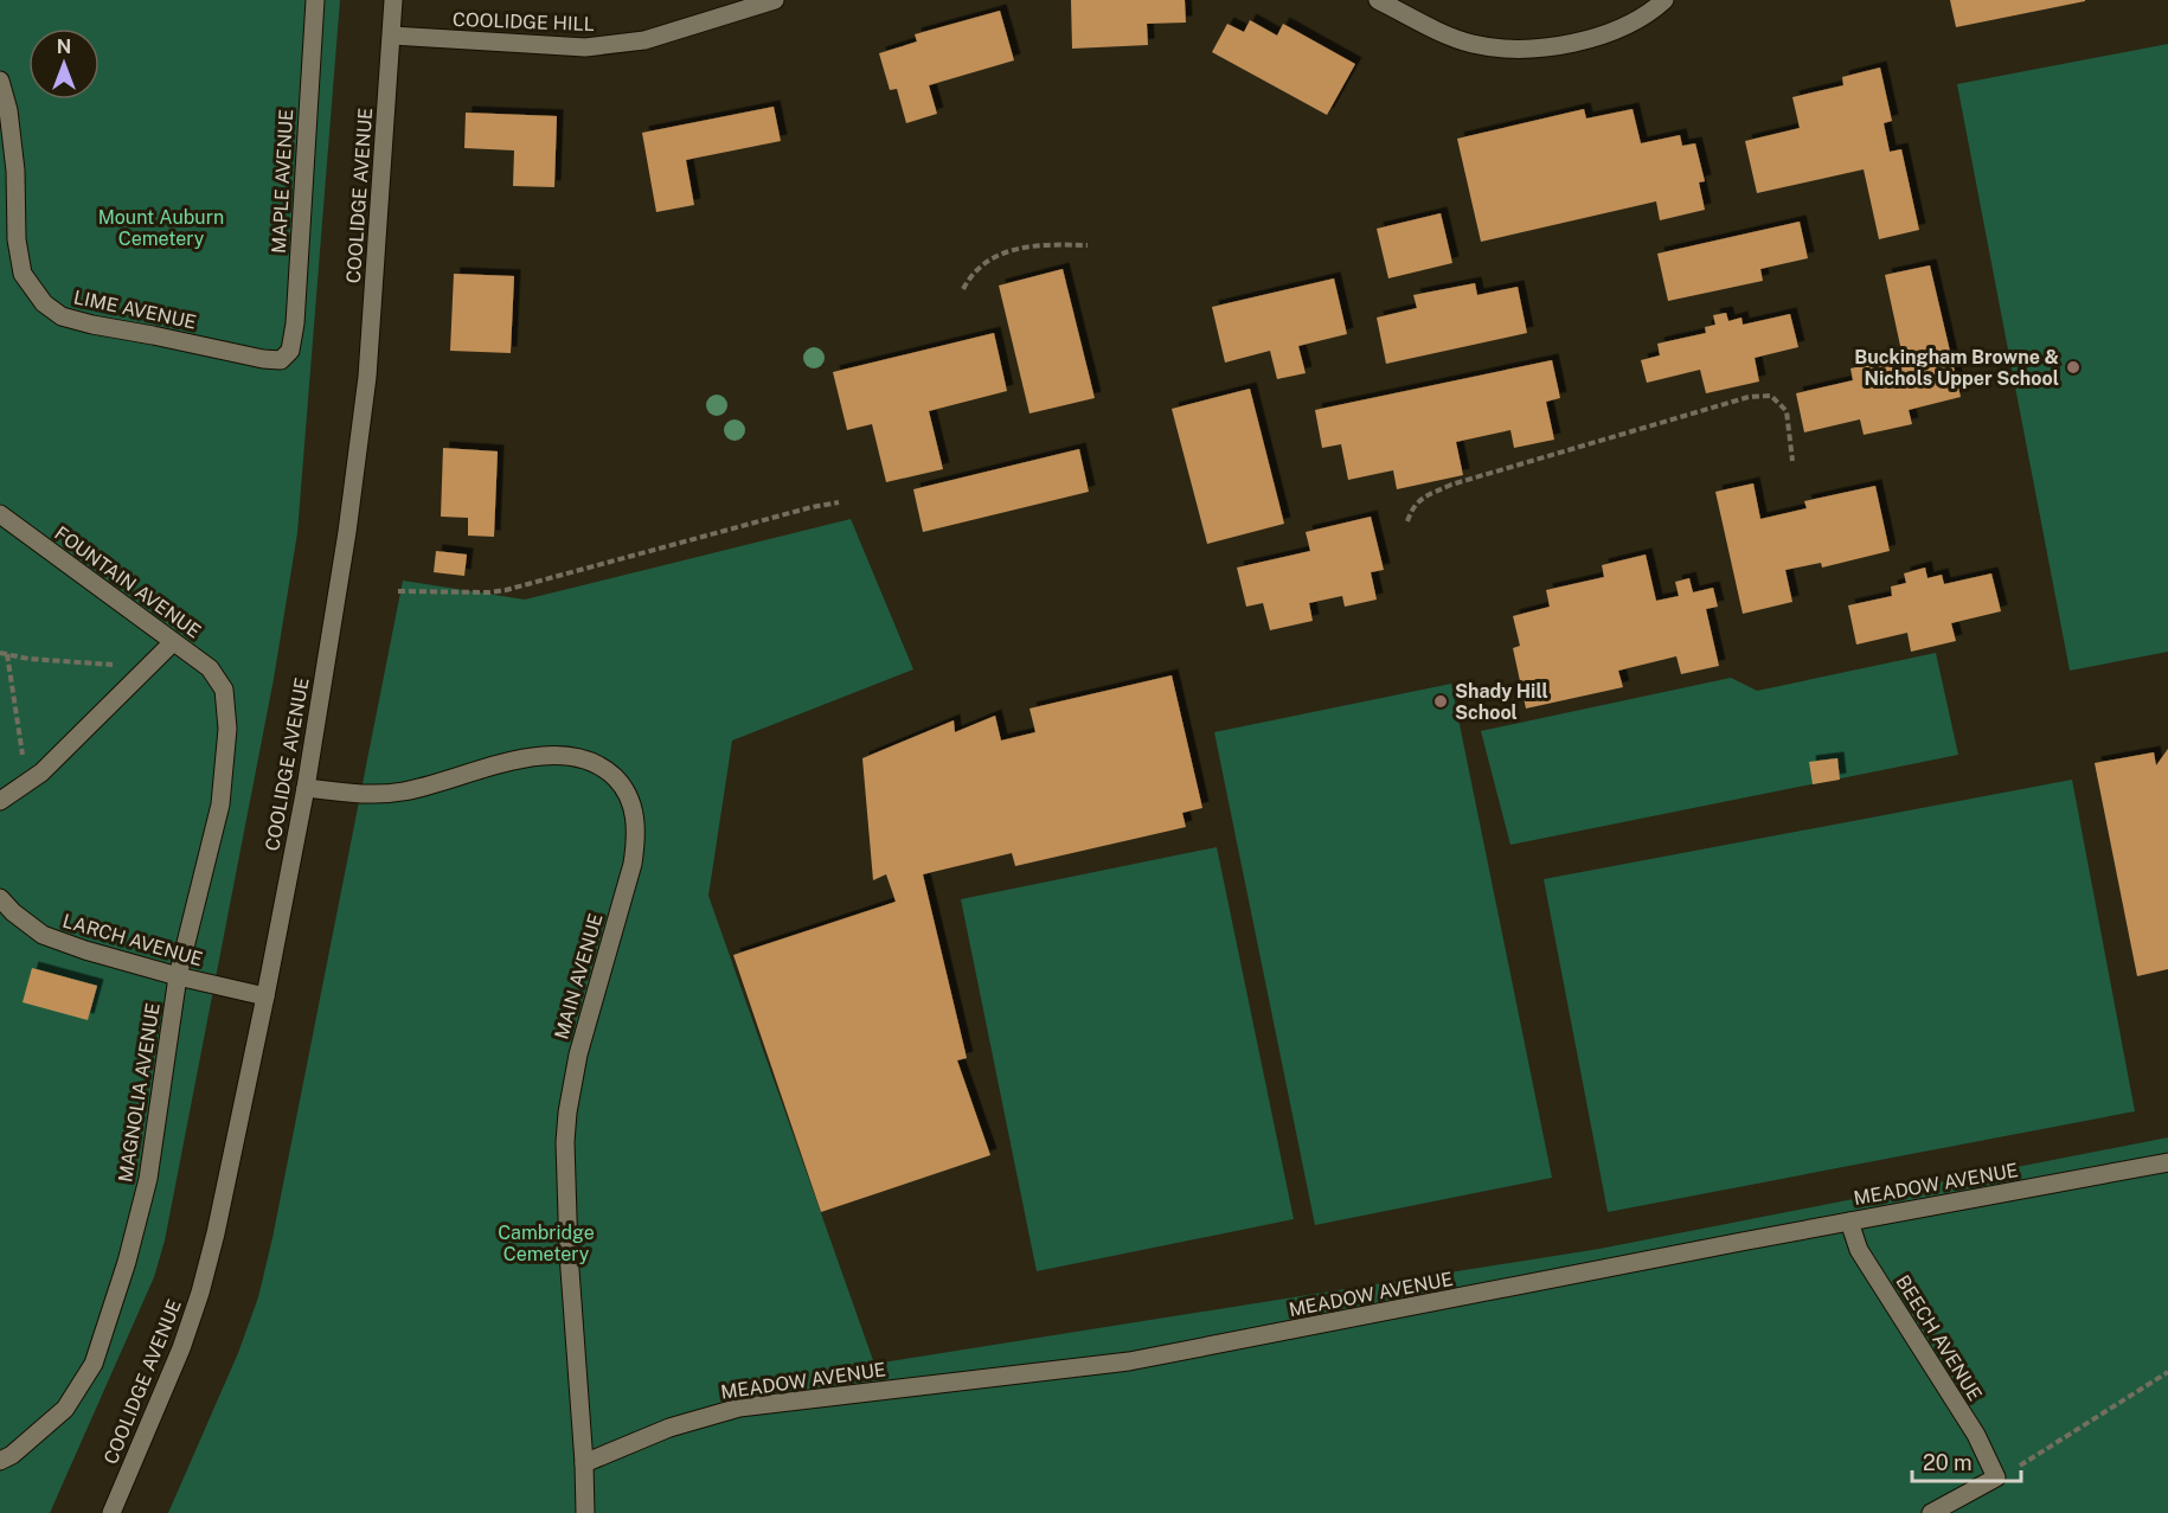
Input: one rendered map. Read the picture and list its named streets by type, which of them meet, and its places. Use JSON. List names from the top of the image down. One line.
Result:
{"streets":{"street":["COOLIDGE HILL","MAPLE AVENUE","COOLIDGE AVENUE","LIME AVENUE","FOUNTAIN AVENUE","LARCH AVENUE","MAIN AVENUE","MAGNOLIA AVENUE","MEADOW AVENUE","BEECH AVENUE"]},"crossings":[["COOLIDGE HILL","COOLIDGE AVENUE"],["MAPLE AVENUE","LIME AVENUE"],["COOLIDGE AVENUE","LARCH AVENUE"],["COOLIDGE AVENUE","MAIN AVENUE"],["FOUNTAIN AVENUE","MAGNOLIA AVENUE"],["LARCH AVENUE","MAGNOLIA AVENUE"],["MAIN AVENUE","MEADOW AVENUE"],["MEADOW AVENUE","BEECH AVENUE"]],"parks":["Mount Auburn Cemetery","Cambridge Cemetery"],"places":["Buckingham Browne & Nichols Upper School","Shady Hill School"],"scale_bar":"20 m","north":"top"}
